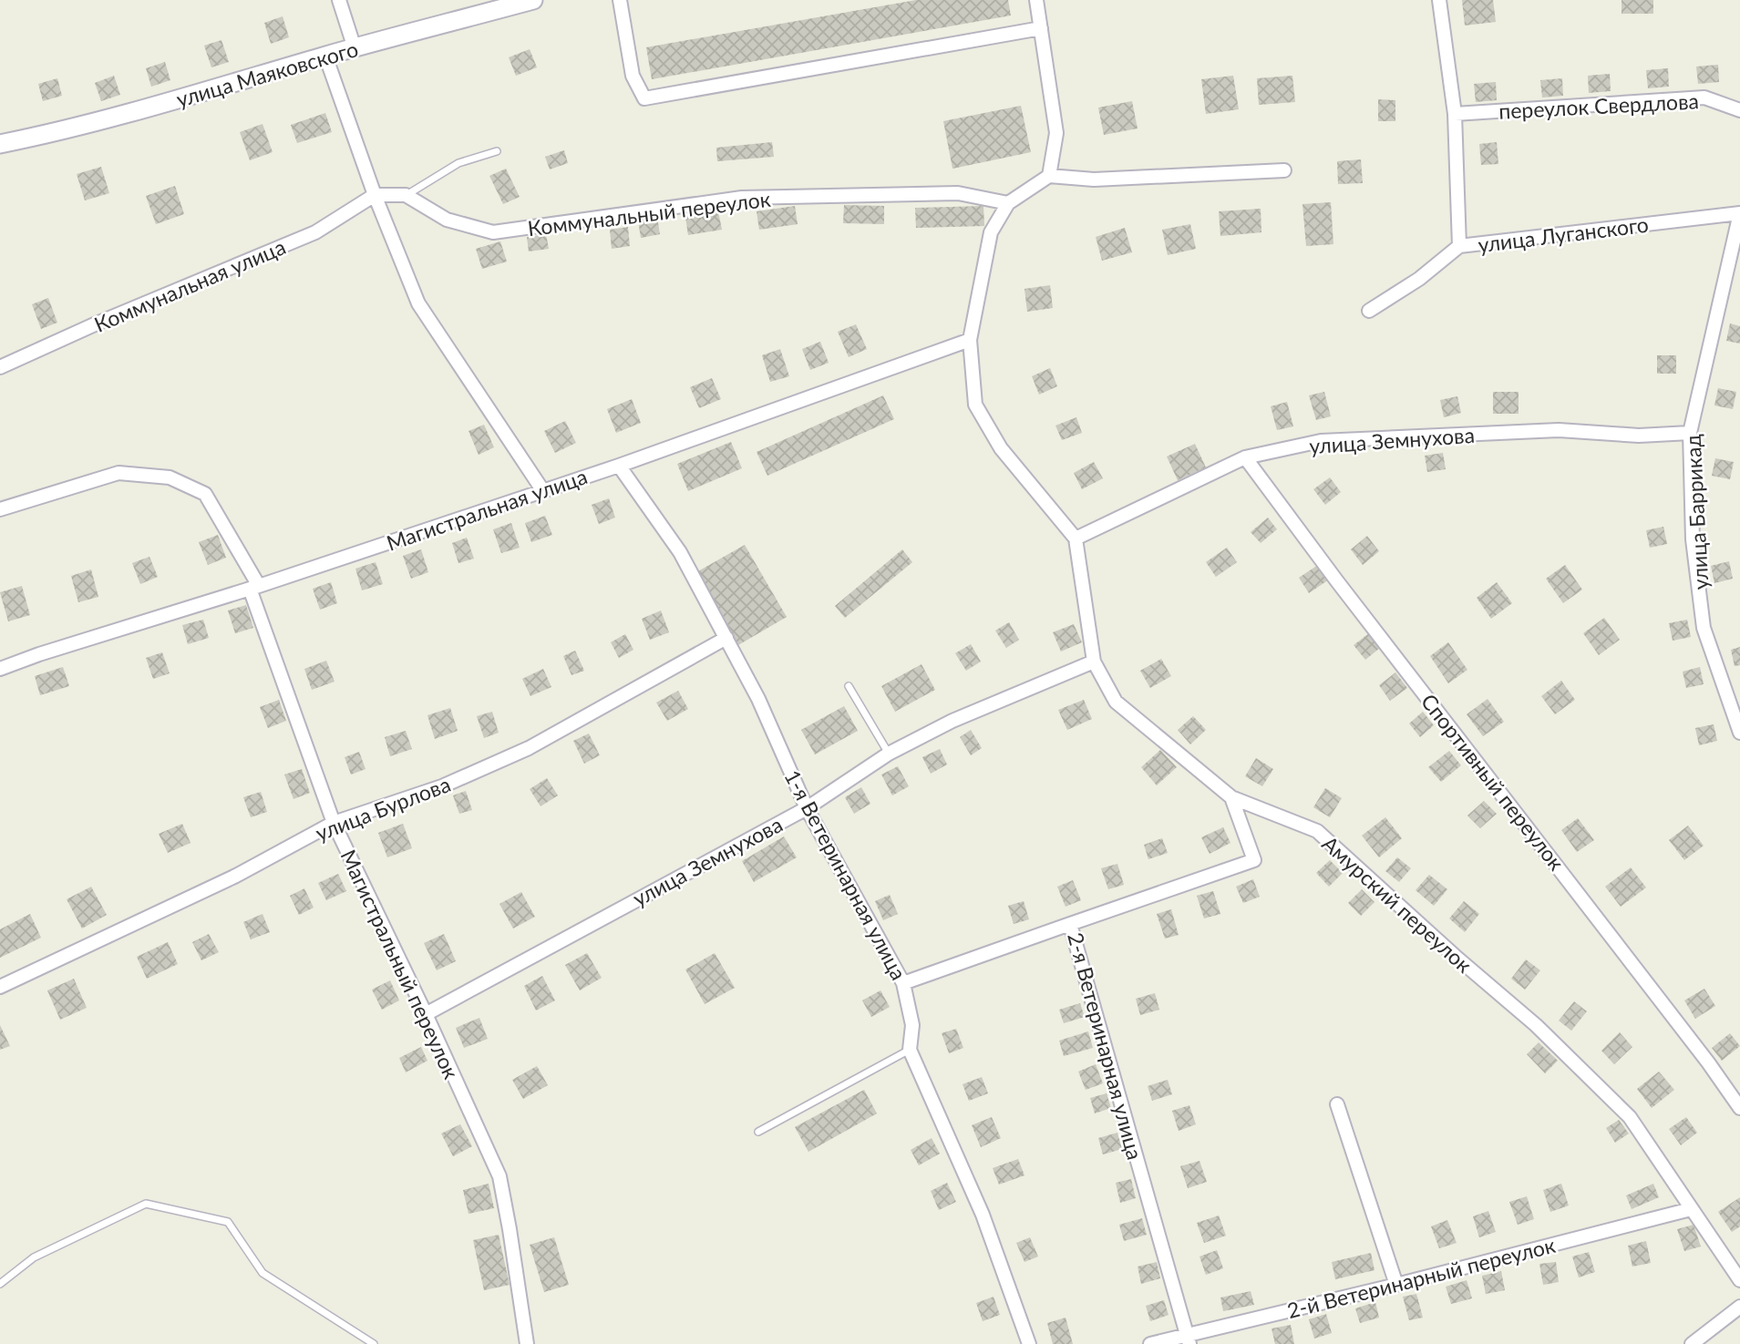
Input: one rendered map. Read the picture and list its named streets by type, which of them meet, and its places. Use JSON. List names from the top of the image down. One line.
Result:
{"streets":{"main road":["улица Маяковского"],"street":["переулок Свердлова","Коммунальный переулок","улица Луганского","Коммунальная улица","улица Земнухова","Магистральная улица","улица Баррикад","Спортивный переулок","улица Бурлова","1-я Ветеринарная улица","Амурский переулок","Магистральный переулок","2-я Ветеринарная улица","2-й Ветеринарный переулок"]},"crossings":[["улица Луганского","улица Баррикад"],["улица Земнухова","улица Баррикад"],["улица Земнухова","Спортивный переулок"],["улица Земнухова","1-я Ветеринарная улица"],["улица Земнухова","Амурский переулок"],["улица Земнухова","Магистральный переулок"],["Магистральная улица","1-я Ветеринарная улица"],["Магистральная улица","Магистральный переулок"],["улица Бурлова","1-я Ветеринарная улица"],["улица Бурлова","Магистральный переулок"],["Амурский переулок","2-я Ветеринарная улица"],["Амурский переулок","2-й Ветеринарный переулок"],["2-я Ветеринарная улица","2-й Ветеринарный переулок"]]}
